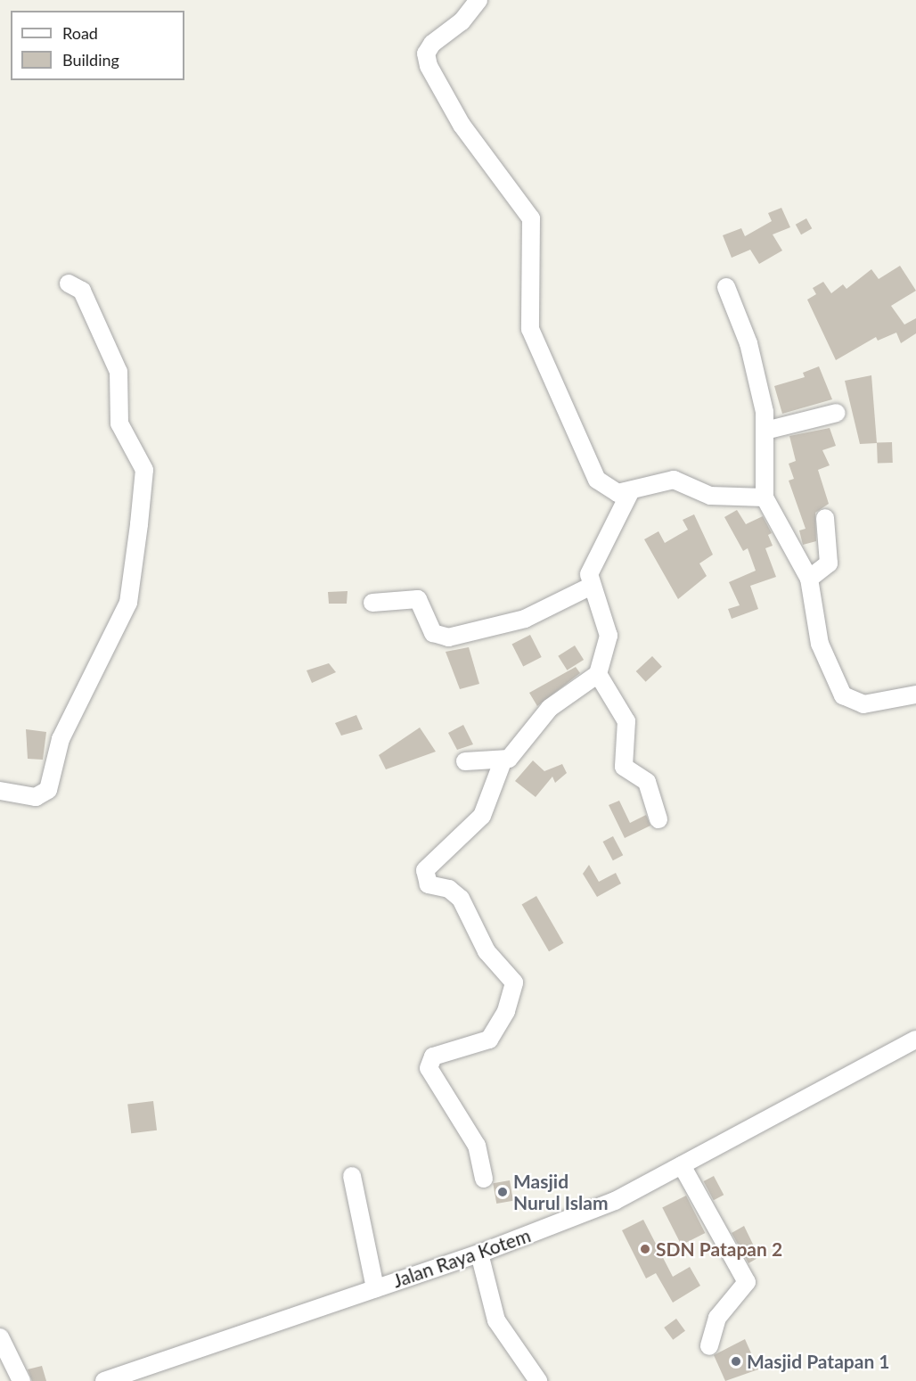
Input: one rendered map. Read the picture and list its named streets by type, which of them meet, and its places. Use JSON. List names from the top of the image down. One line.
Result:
{"streets":{"street":["Jalan Raya Kotem"]},"places":["Masjid Nurul Islam","SDN Patapan 2","Masjid Patapan 1"],"legend":["Road","Building"]}
